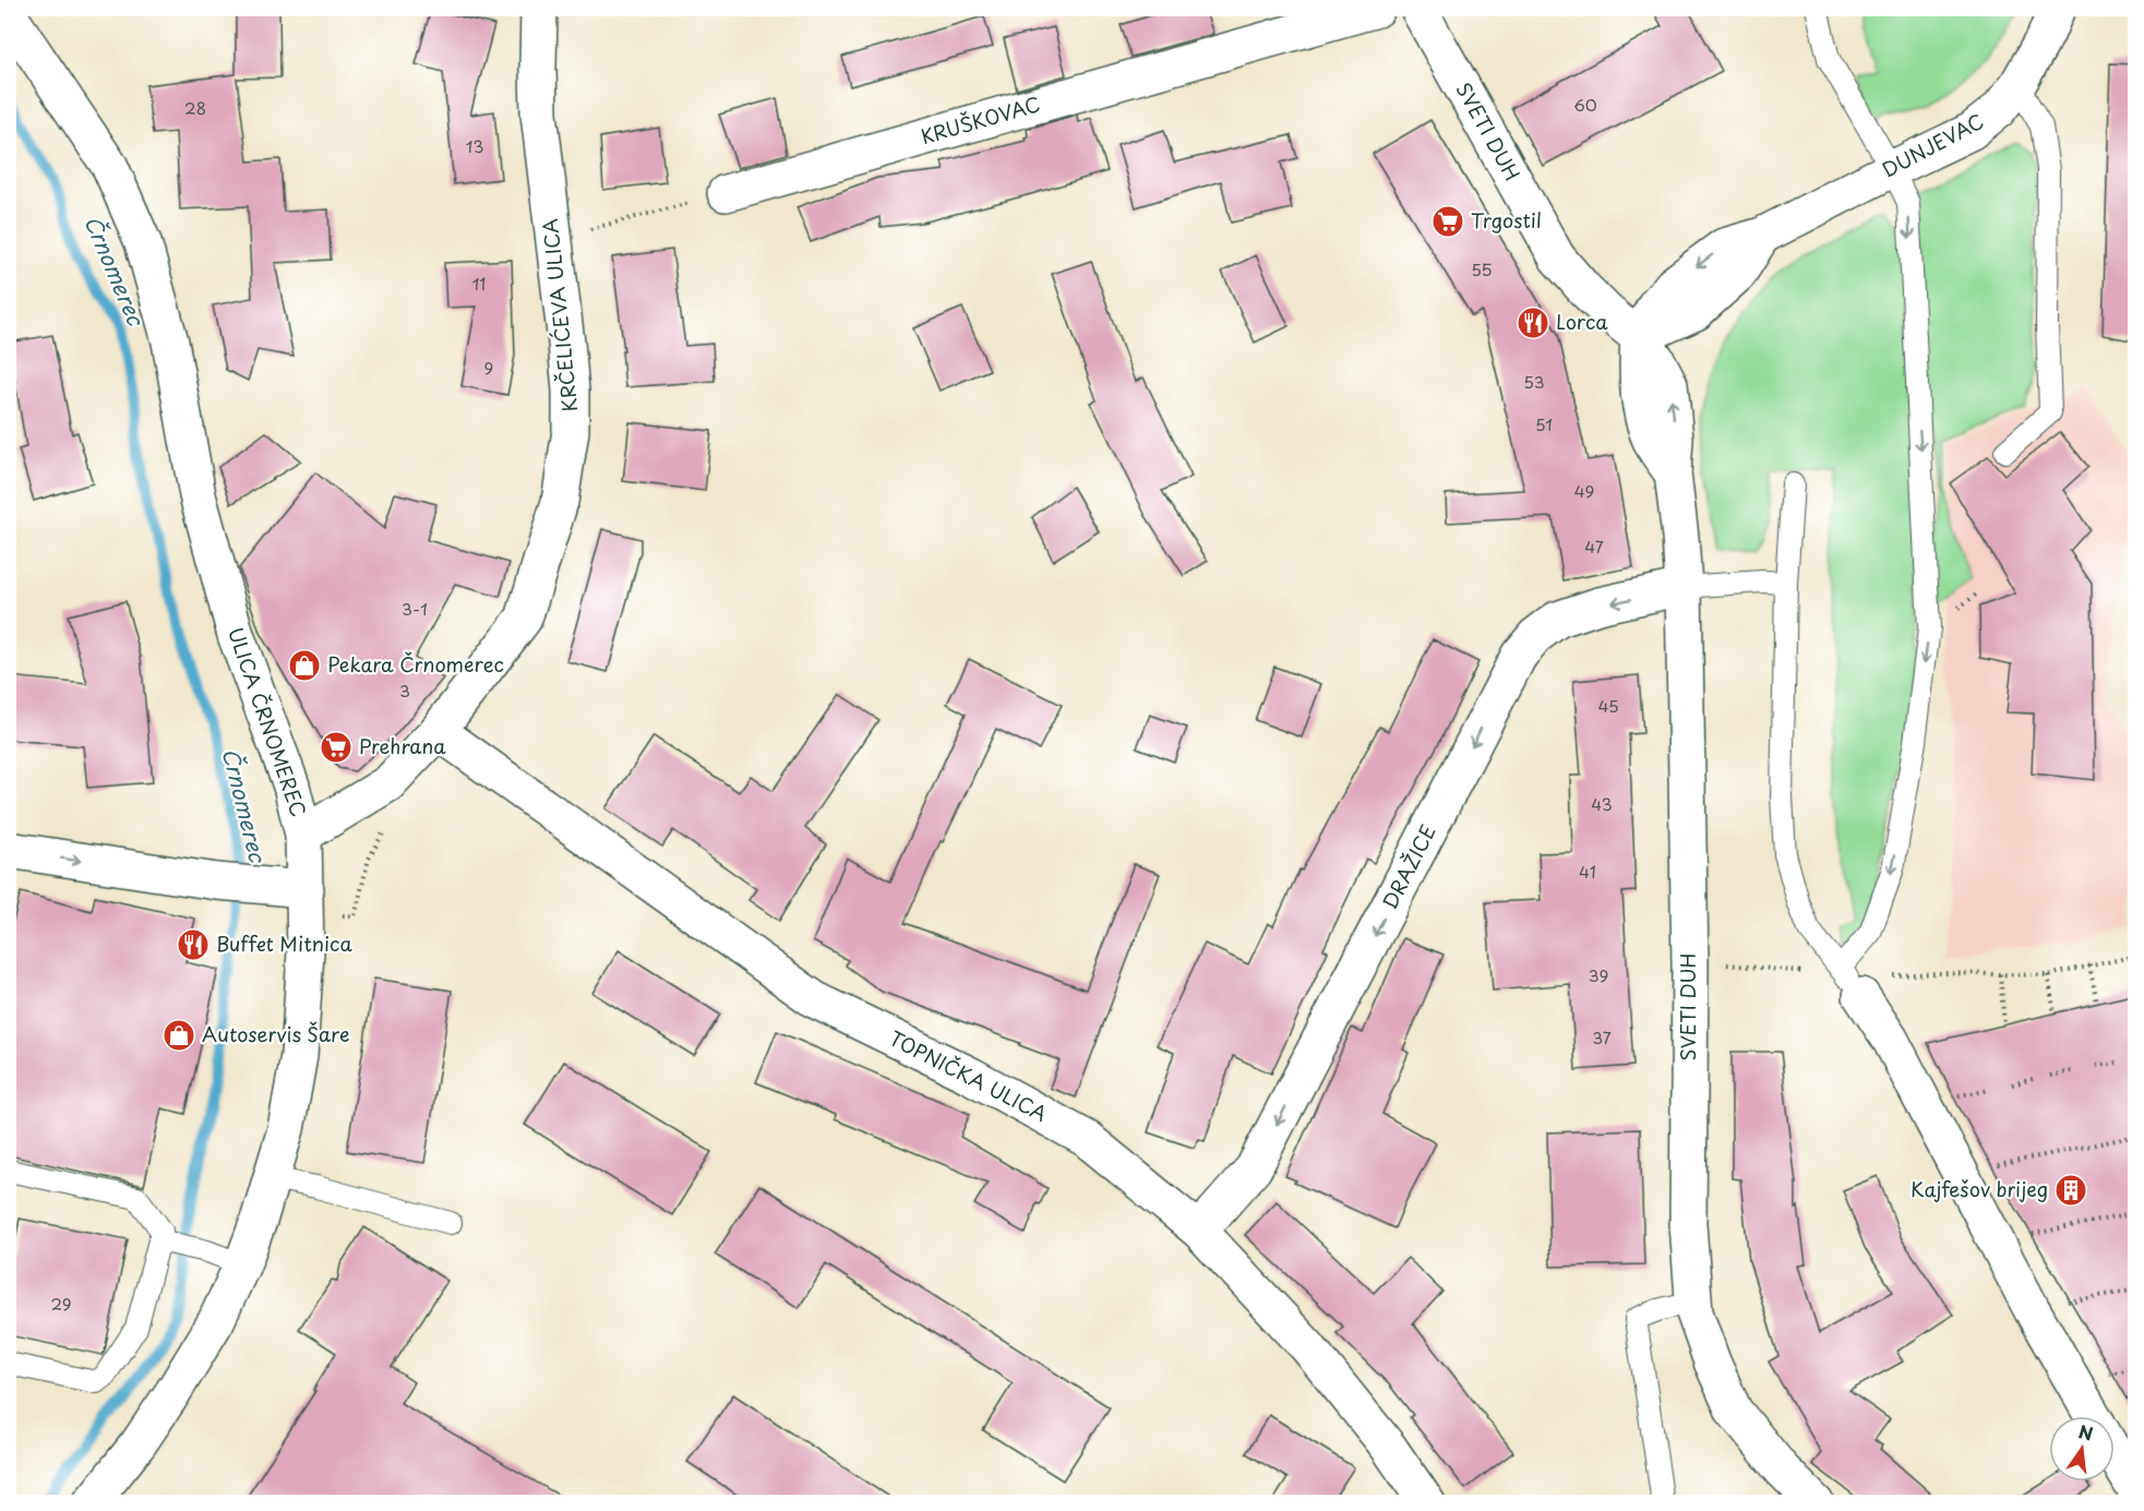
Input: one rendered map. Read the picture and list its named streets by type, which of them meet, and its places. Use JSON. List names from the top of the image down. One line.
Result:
{"streets":{"street":["KRUŠKOVAC","SVETI DUH","DUNJEVAC","KRČELIĆEVA ULICA","ULICA ČRNOMEREC","DRAŽICE","TOPNIČKA ULICA"]},"crossings":[["SVETI DUH","DUNJEVAC"],["SVETI DUH","DRAŽICE"],["KRČELIĆEVA ULICA","ULICA ČRNOMEREC"],["KRČELIĆEVA ULICA","TOPNIČKA ULICA"],["DRAŽICE","TOPNIČKA ULICA"]],"one_way":["DRAŽICE"],"water":["Črnomerec"],"places":{"supermarket":["Trgostil","Prehrana"],"restaurant":["Lorca","Buffet Mitnica"],"shop":["Pekara Črnomerec","Autoservis Šare"],"building":["Kajfešov brijeg"]},"house_numbers":["60","28","13","55","11","9","53","51","49","47","3-1","3","45","43","41","39","37","29"],"north":"top"}
